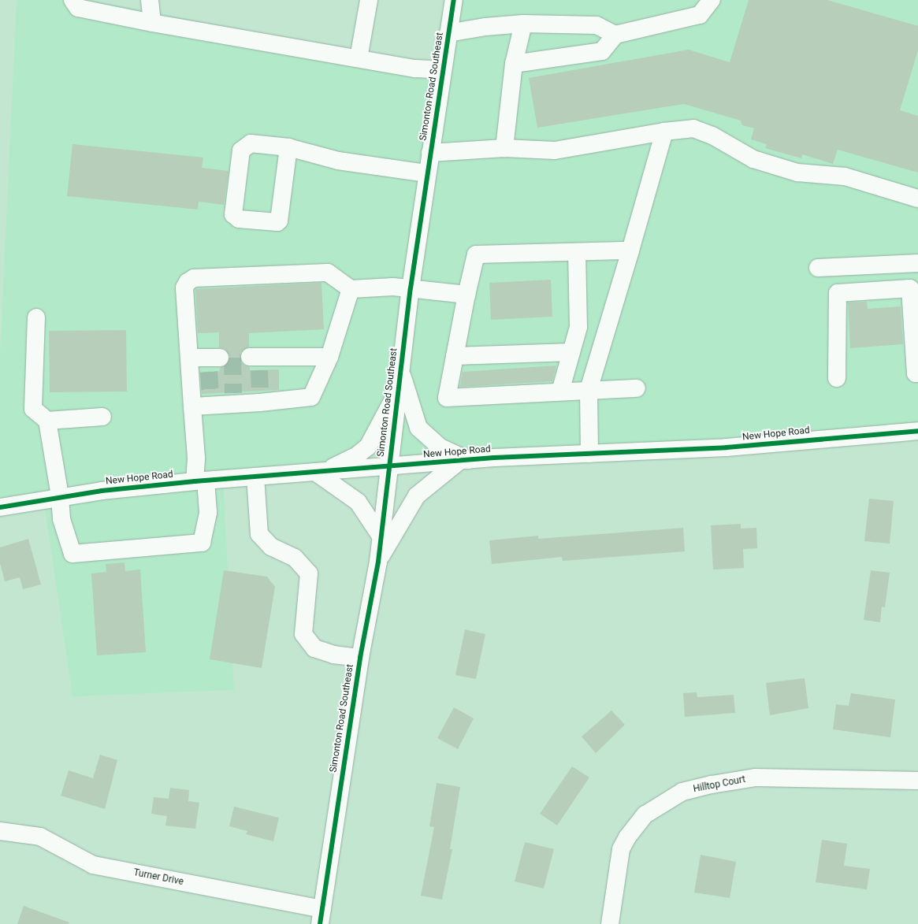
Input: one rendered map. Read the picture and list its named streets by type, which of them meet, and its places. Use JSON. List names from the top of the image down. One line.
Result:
{"streets":{"street":["Simonton Road Southeast","New Hope Road","Hilltop Court","Turner Drive"]},"crossings":[["Simonton Road Southeast","New Hope Road"],["Simonton Road Southeast","Turner Drive"]]}
